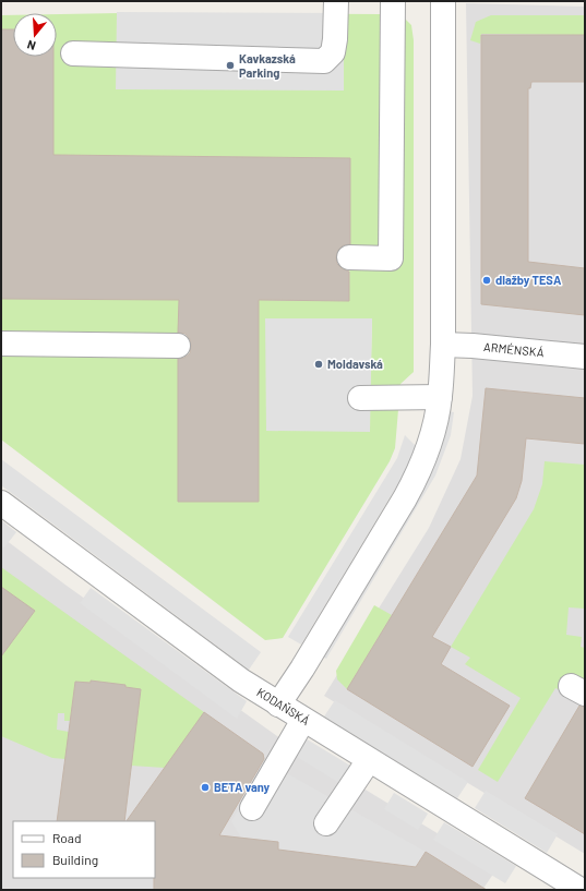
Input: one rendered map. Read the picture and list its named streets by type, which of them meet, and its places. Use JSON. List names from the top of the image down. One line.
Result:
{"streets":{"street":["ARMÉNSKÁ","KODAŇSKÁ"]},"places":["Kavkazská Parking","dlažby TESA","Moldavská","BETA vany"],"legend":["Road","Building"],"north":"bottom"}
